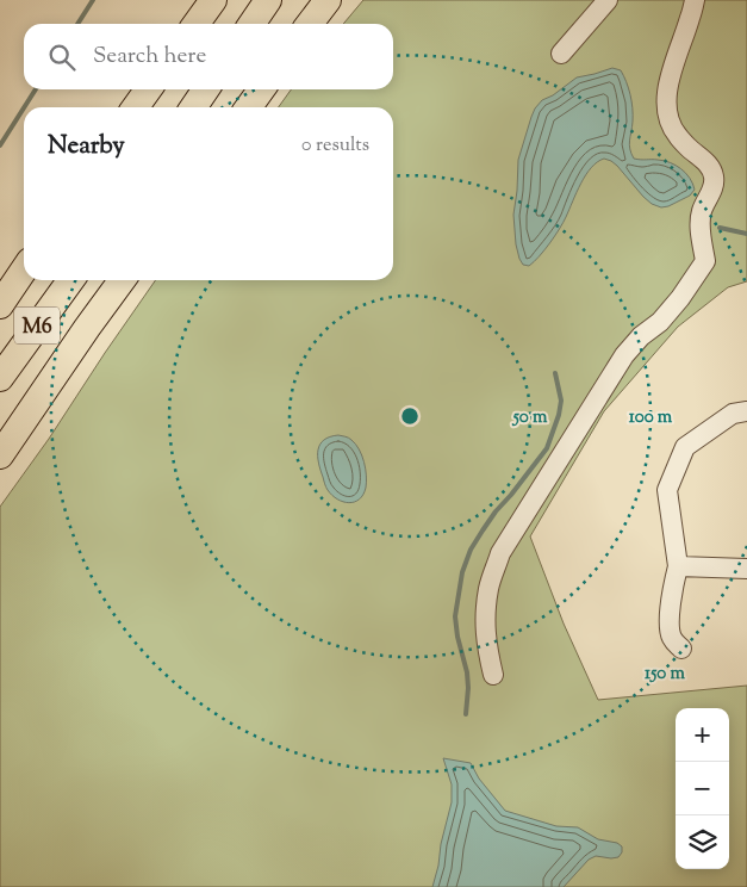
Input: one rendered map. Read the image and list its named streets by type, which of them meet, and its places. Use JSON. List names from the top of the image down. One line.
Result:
{"streets":{"highway":["M6"]},"page":{"search":"Search here","heading":["Nearby","0 results"],"map_buttons":["+","−"]},"rings":["50 m","100 m","150 m"]}
